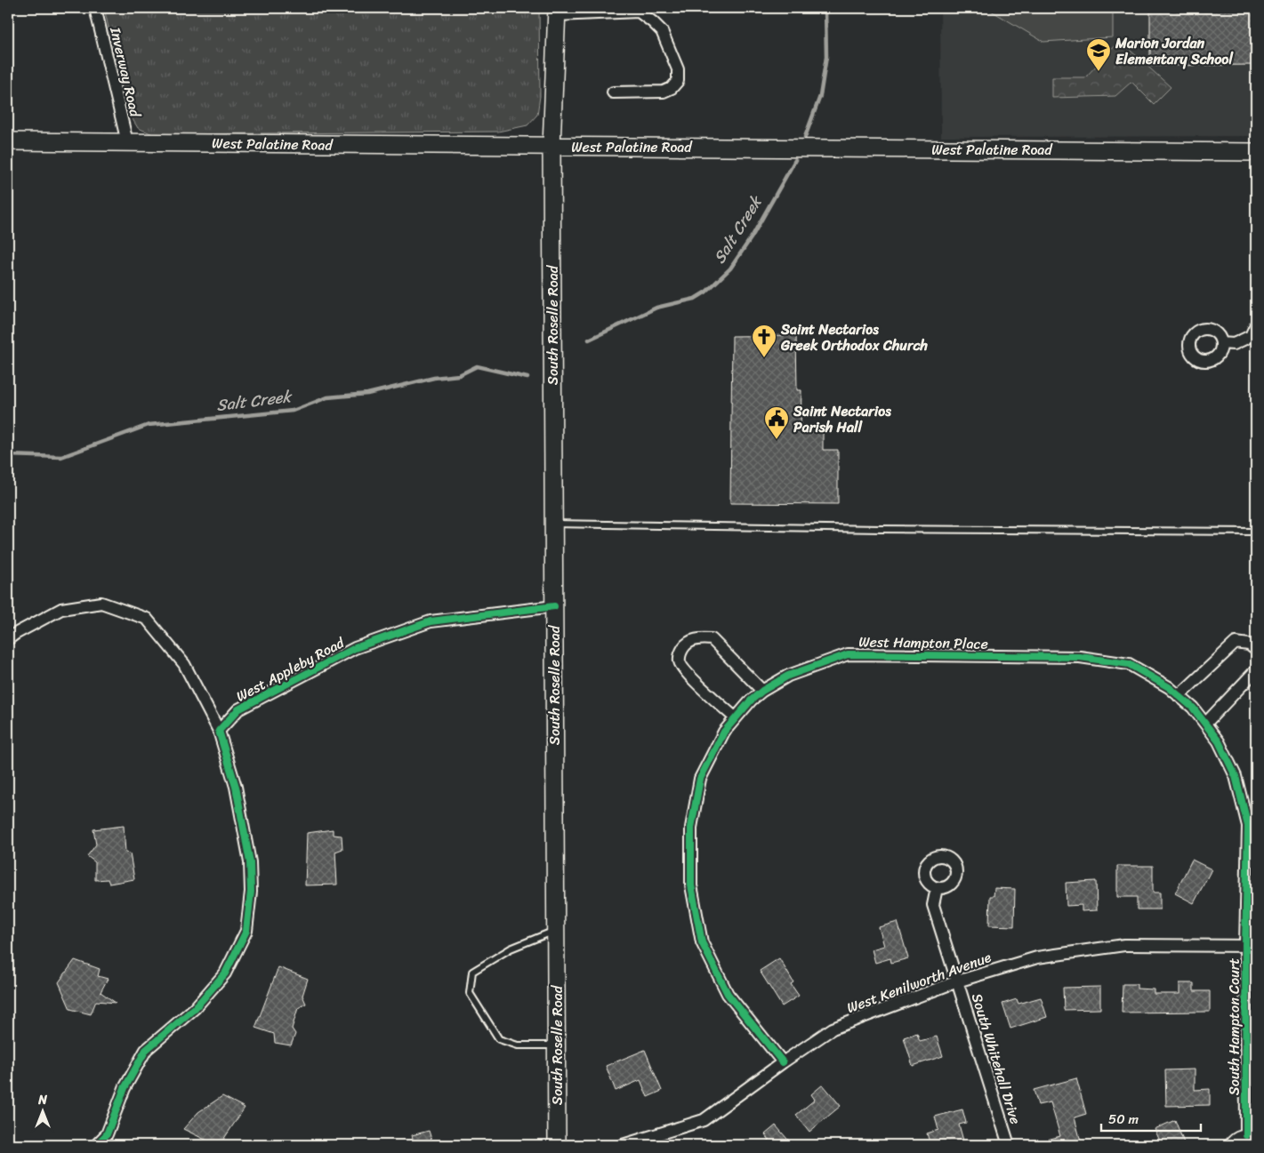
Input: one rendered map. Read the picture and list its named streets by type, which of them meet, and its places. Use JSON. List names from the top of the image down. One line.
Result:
{"streets":{"main road":["West Palatine Road","South Roselle Road"],"street":["Inverway Road","West Hampton Place","West Appleby Road","West Kenilworth Avenue","South Hampton Court","South Whitehall Drive"]},"crossings":[["Inverway Road","West Palatine Road"],["West Palatine Road","South Roselle Road"],["South Roselle Road","West Appleby Road"],["West Hampton Place","West Kenilworth Avenue"],["West Hampton Place","South Hampton Court"],["West Kenilworth Avenue","South Hampton Court"],["West Kenilworth Avenue","South Whitehall Drive"]],"water":["Salt Creek"],"places":{"school or university":["Marion Jordan Elementary School"],"church":["Saint Nectarios Greek Orthodox Church"],"public building":["Saint Nectarios Parish Hall"]},"scale_bar":"50 m","north":"top"}
